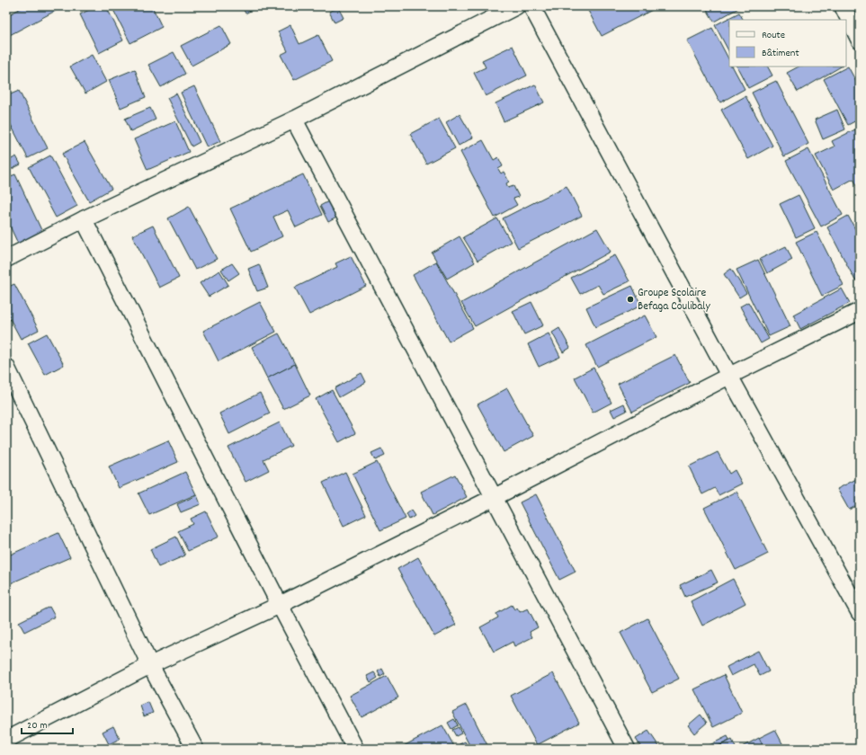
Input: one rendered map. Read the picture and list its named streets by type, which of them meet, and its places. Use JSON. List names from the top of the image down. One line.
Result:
{"places":["Groupe Scolaire Befaga Coulibaly"],"legend":["Route","Bâtiment"],"scale_bar":"20 m"}
